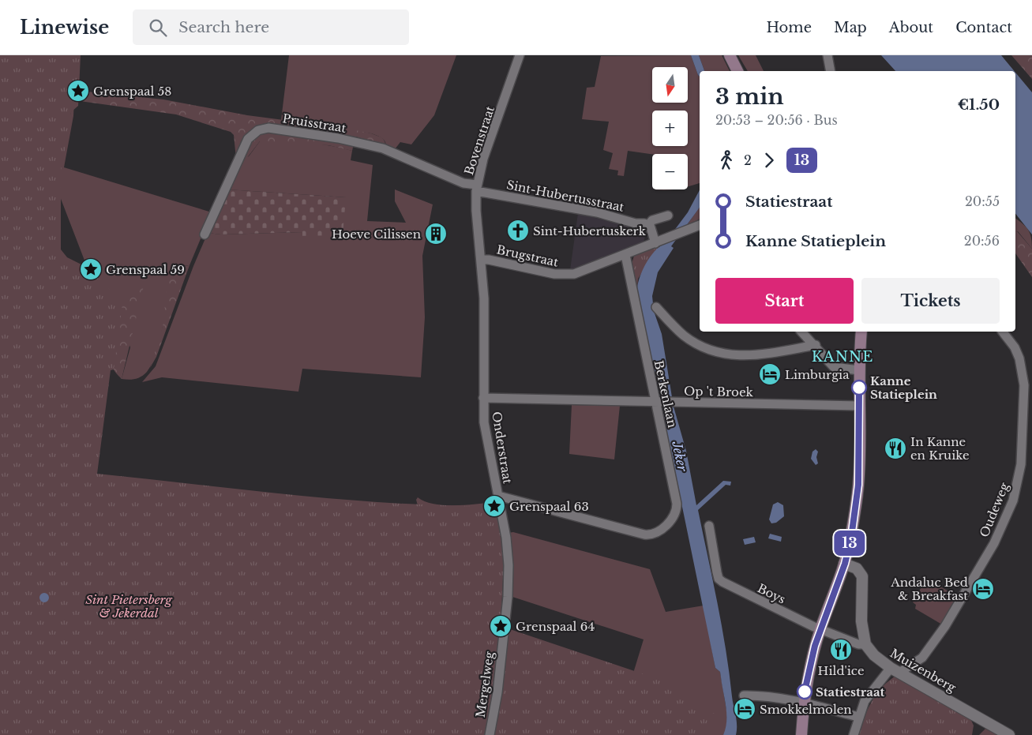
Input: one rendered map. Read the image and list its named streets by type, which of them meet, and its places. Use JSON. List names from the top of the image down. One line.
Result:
{"streets":{"street":["Pruisstraat","Bovenstraat","Sint-Hubertusstraat","Brugstraat","Op 't Broek","Berkenlaan","Onderstraat","Oudeweg","Boys","Muizenberg","Mergelweg"]},"crossings":[["Pruisstraat","Bovenstraat"],["Pruisstraat","Sint-Hubertusstraat"],["Bovenstraat","Sint-Hubertusstraat"],["Bovenstraat","Brugstraat"],["Bovenstraat","Onderstraat"],["Brugstraat","Berkenlaan"],["Brugstraat","Onderstraat"],["Op 't Broek","Berkenlaan"],["Op 't Broek","Onderstraat"],["Berkenlaan","Onderstraat"],["Onderstraat","Mergelweg"],["Oudeweg","Muizenberg"],["Boys","Muizenberg"]],"districts":["KANNE"],"water":["Jeker"],"parks":["Sint Pietersberg & Jekerdal"],"places":{"place":["Grenspaal 58","Grenspaal 59","Grenspaal 63","Grenspaal 64"],"church":["Sint-Hubertuskerk"],"building":["Hoeve Cilissen"],"hotel":["Limburgia","Andaluc Bed & Breakfast","Smokkelmolen"],"other":["Kanne Statieplein","Statiestraat"],"restaurant":["In Kanne en Kruike","Hild'ice"]},"lines":["bus line 13"],"north":"bottom","page":{"header":"Linewise","search":"Search here","nav":["Home","Map","About","Contact"],"on_map":"13","map_buttons":["+","−"],"heading":["3 min","20:53 – 20:56 · Bus","€1.50"],"legs":["2","13"],"list":[{"name":"Statiestraat","value":"20:55"},{"name":"Kanne Statieplein","value":"20:56"}],"buttons":["Start","Tickets"]}}
